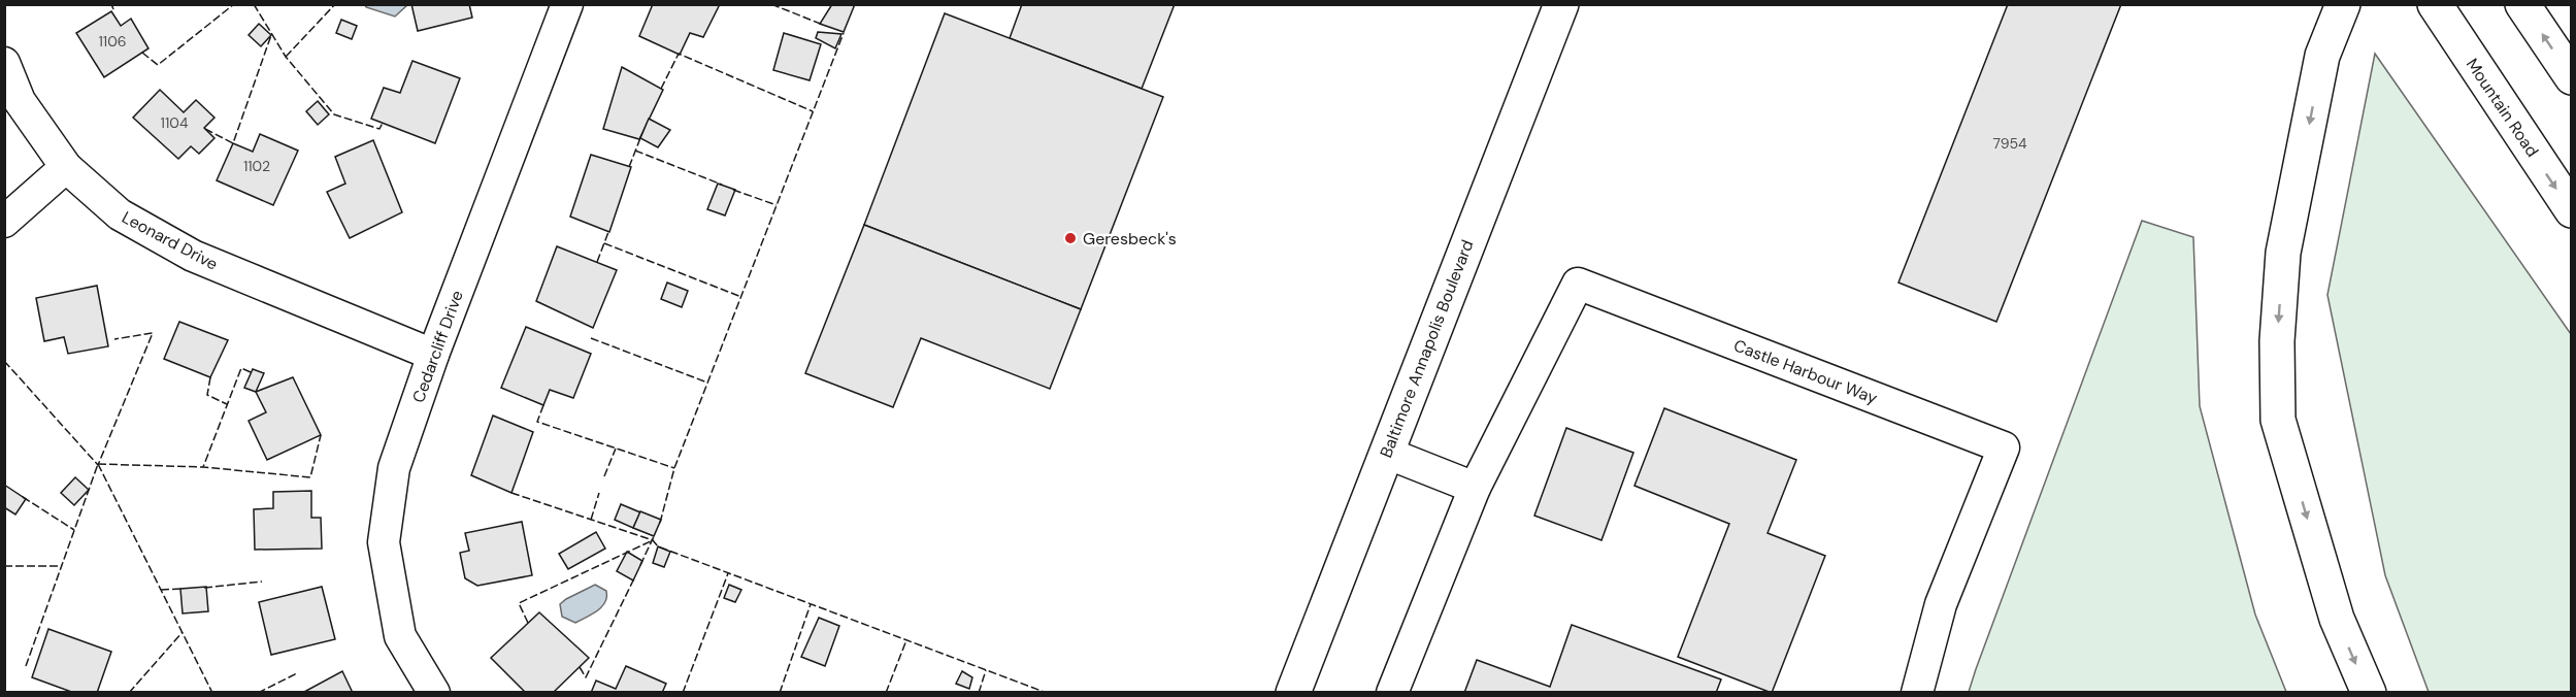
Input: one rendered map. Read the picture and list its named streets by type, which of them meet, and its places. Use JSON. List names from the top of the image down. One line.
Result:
{"streets":{"main road":["Mountain Road","Baltimore Annapolis Boulevard"],"street":["Leonard Drive","Cedarcliff Drive","Castle Harbour Way"]},"crossings":[["Leonard Drive","Cedarcliff Drive"]],"places":["Geresbeck's"],"house_numbers":["1106","1104","7954","1102"]}
